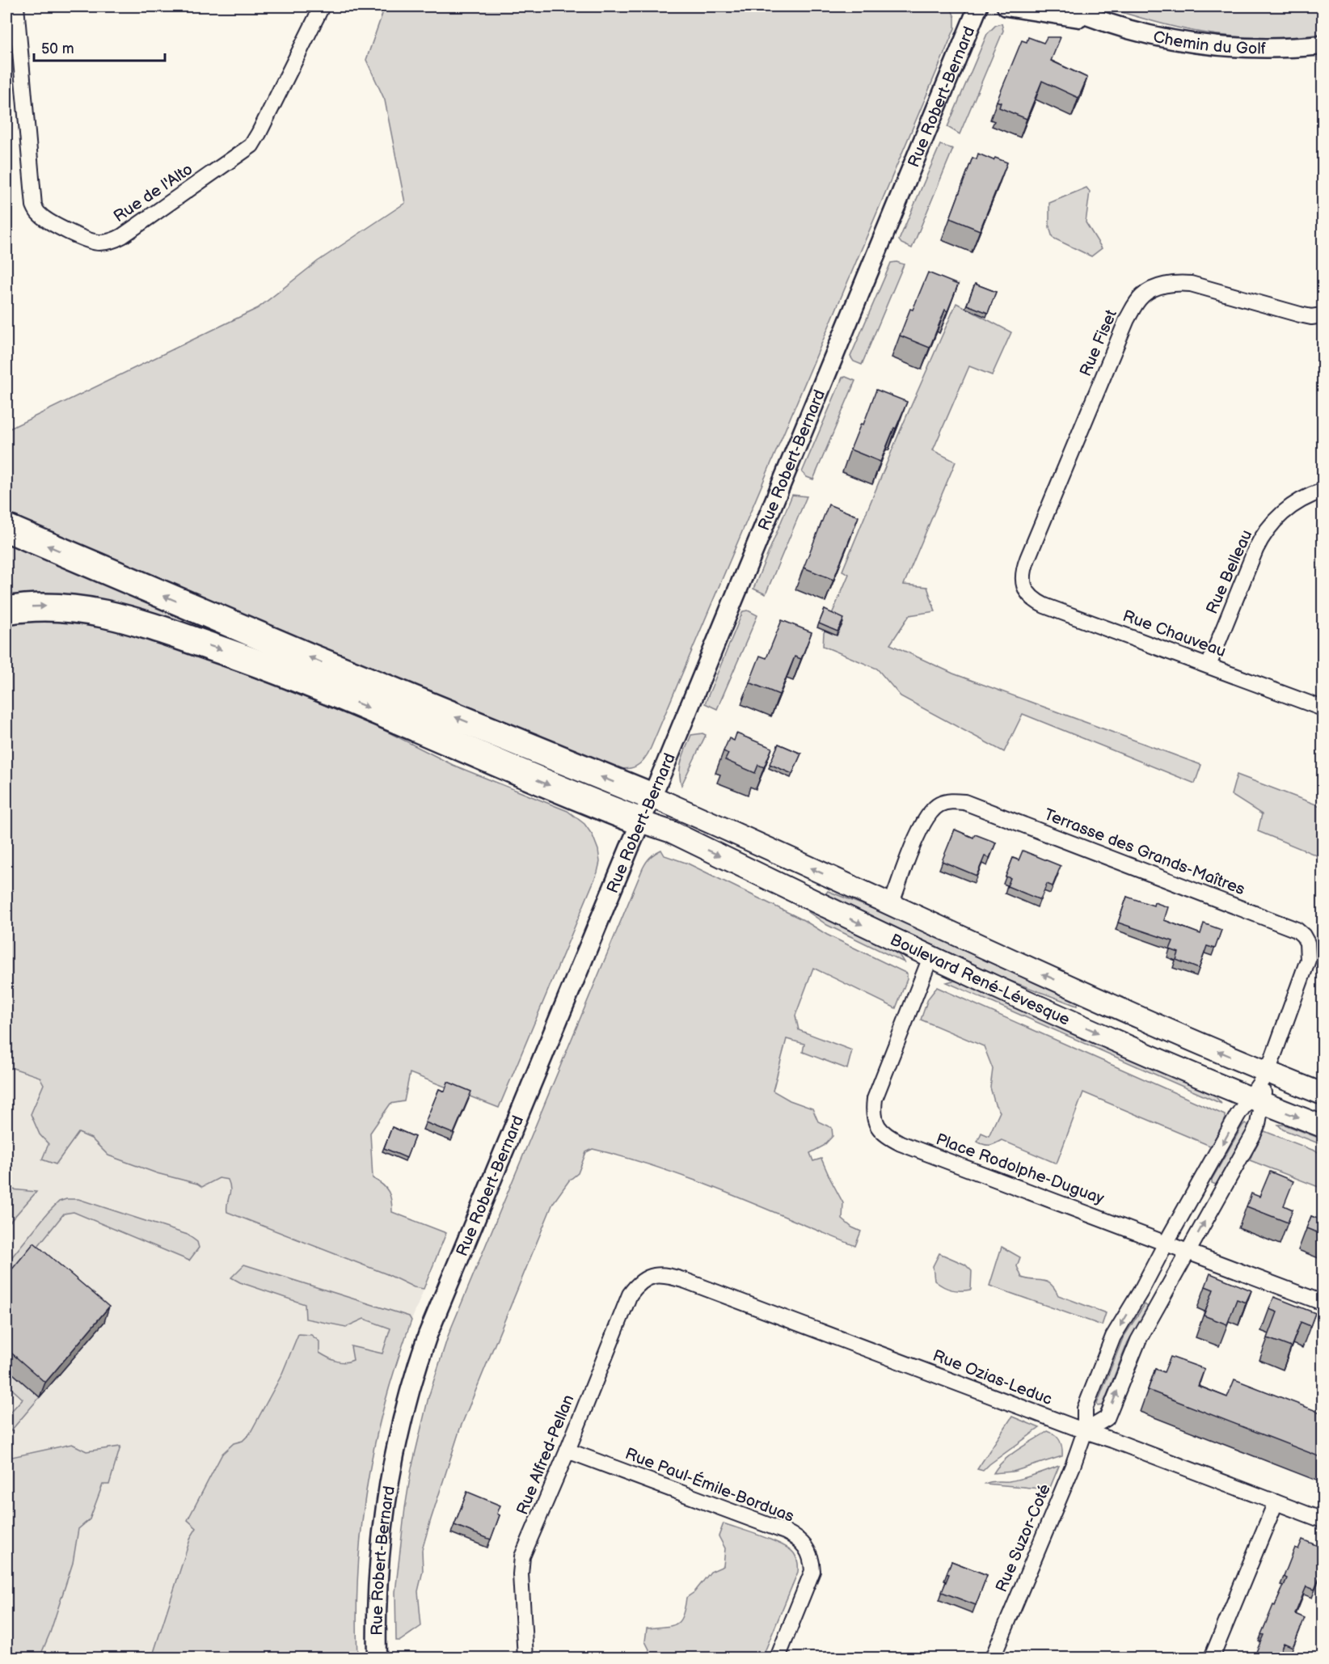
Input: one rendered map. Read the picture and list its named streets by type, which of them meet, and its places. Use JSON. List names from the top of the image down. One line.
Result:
{"streets":{"main road":["Boulevard René-Lévesque"],"street":["Chemin du Golf","Rue Robert-Bernard","Rue de l'Alto","Rue Fiset","Rue Belleau","Rue Chauveau","Terrasse des Grands-Maîtres","Place Rodolphe-Duguay","Rue Ozias-Leduc","Rue Alfred-Pellan","Rue Paul-Émile-Borduas","Rue Suzor-Coté"]},"crossings":[["Rue Robert-Bernard","Boulevard René-Lévesque"],["Rue Fiset","Rue Chauveau"],["Rue Belleau","Rue Chauveau"],["Terrasse des Grands-Maîtres","Boulevard René-Lévesque"],["Terrasse des Grands-Maîtres","Rue Suzor-Coté"],["Boulevard René-Lévesque","Place Rodolphe-Duguay"],["Boulevard René-Lévesque","Rue Suzor-Coté"],["Place Rodolphe-Duguay","Rue Suzor-Coté"],["Rue Ozias-Leduc","Rue Alfred-Pellan"],["Rue Ozias-Leduc","Rue Suzor-Coté"],["Rue Alfred-Pellan","Rue Paul-Émile-Borduas"]],"scale_bar":"50 m"}
